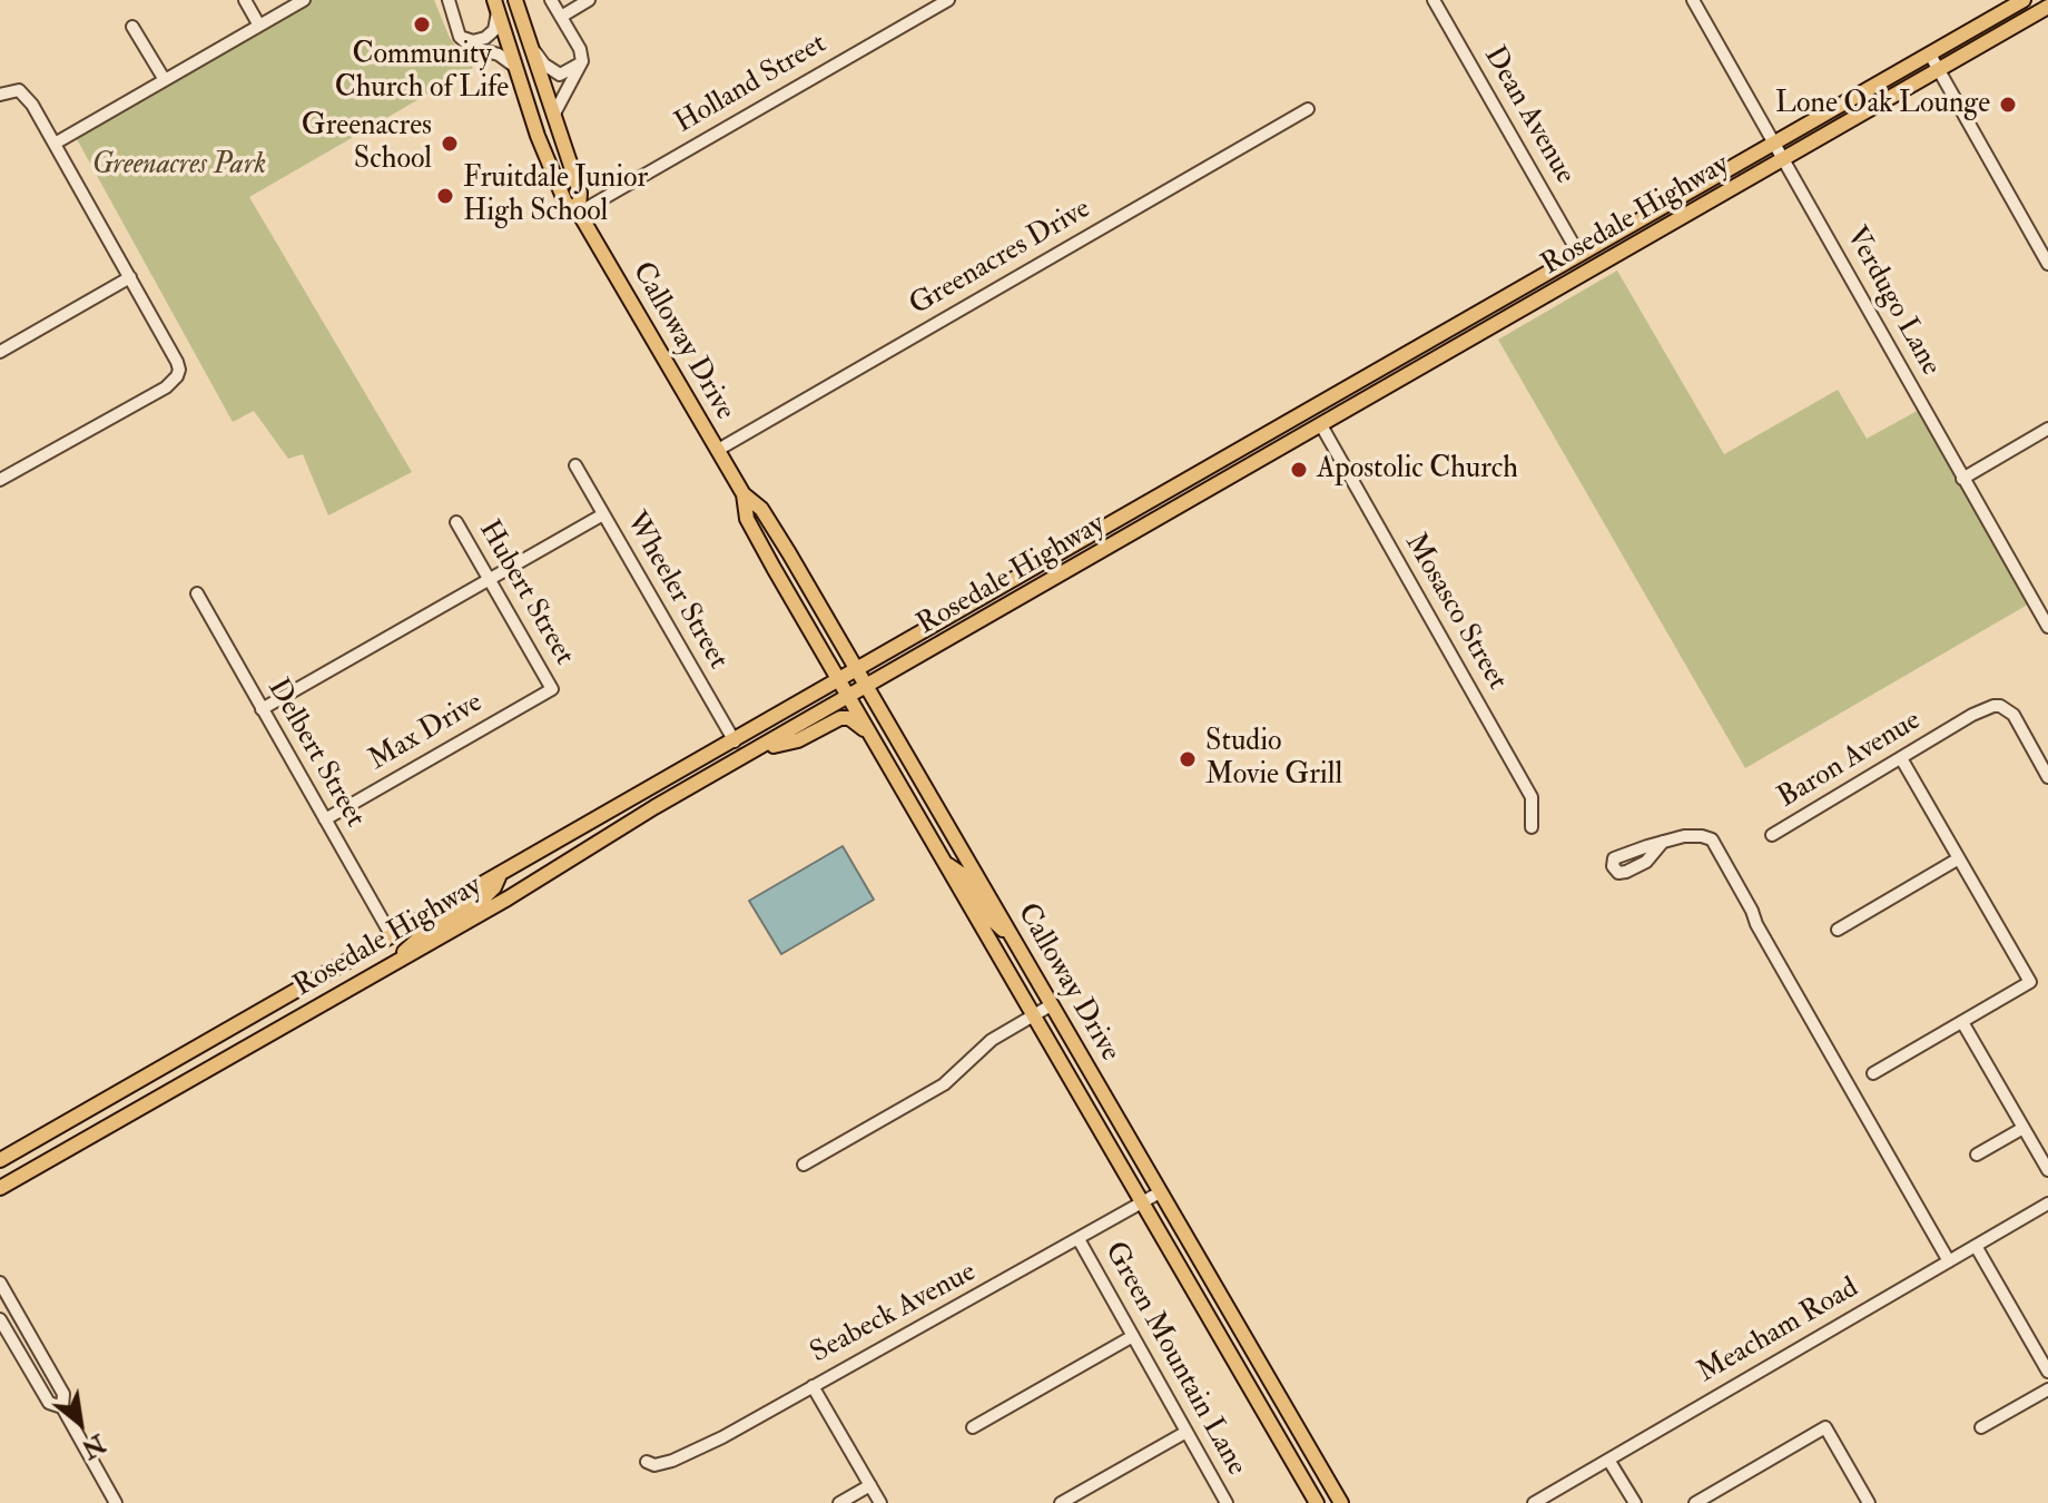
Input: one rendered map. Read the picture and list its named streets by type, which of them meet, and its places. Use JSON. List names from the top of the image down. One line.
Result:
{"streets":{"main road":["Rosedale Highway","Calloway Drive"],"street":["Holland Street","Dean Avenue","Greenacres Drive","Verdugo Lane","Wheeler Street","Hubert Street","Mosasco Street","Max Drive","Delbert Street","Baron Avenue","Seabeck Avenue","Meacham Road","Green Mountain Lane"]},"crossings":[["Holland Street","Calloway Drive"],["Dean Avenue","Rosedale Highway"],["Rosedale Highway","Verdugo Lane"],["Rosedale Highway","Calloway Drive"],["Rosedale Highway","Wheeler Street"],["Rosedale Highway","Mosasco Street"],["Rosedale Highway","Delbert Street"],["Greenacres Drive","Calloway Drive"],["Calloway Drive","Seabeck Avenue"],["Hubert Street","Max Drive"],["Max Drive","Delbert Street"],["Seabeck Avenue","Green Mountain Lane"]],"parks":["Greenacres Park"],"places":["Community Church of Life","Lone Oak Lounge","Greenacres School","Fruitdale Junior High School","Apostolic Church","Studio Movie Grill"],"north":"bottom right"}
